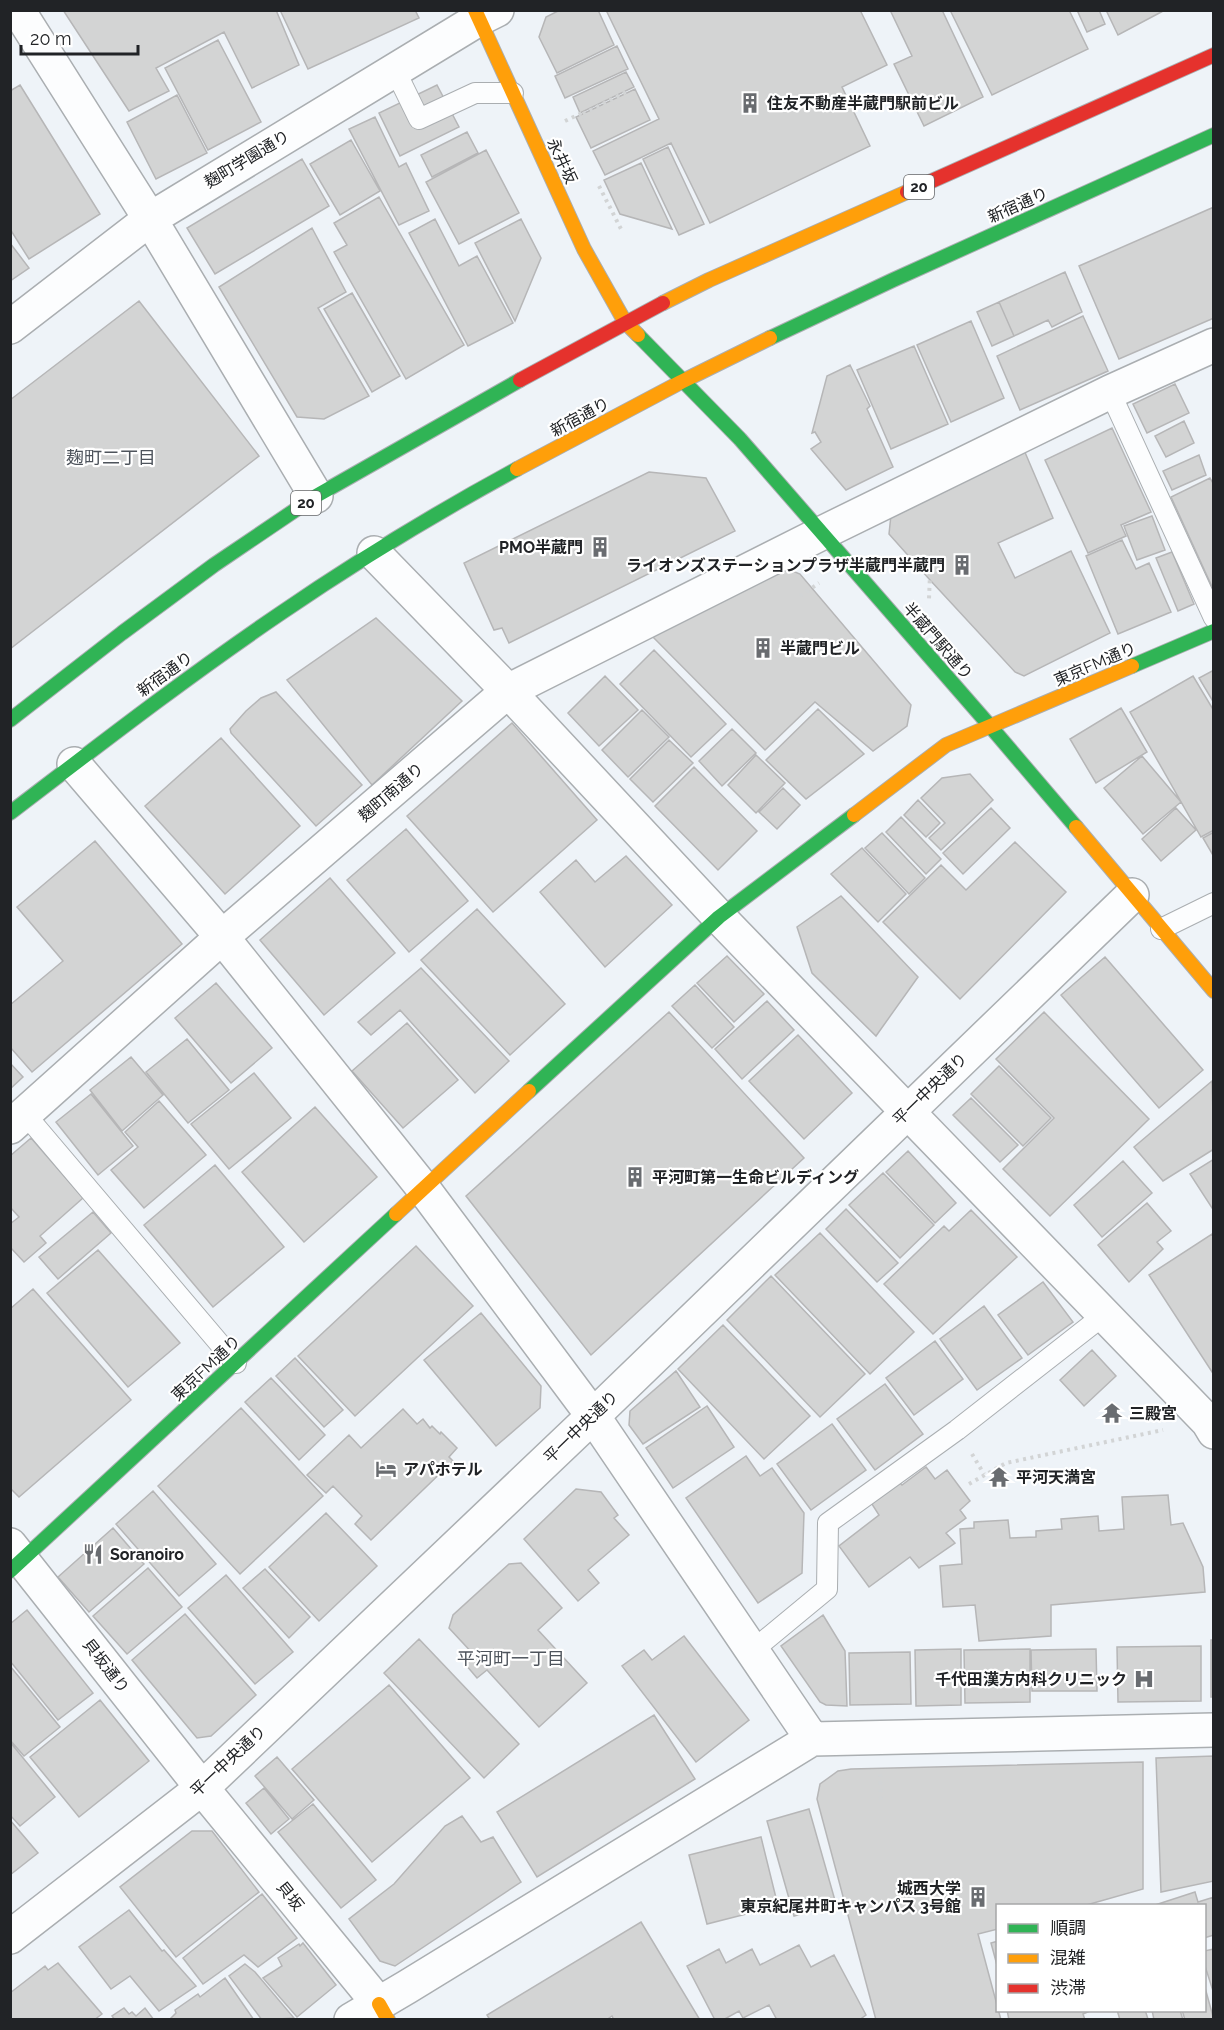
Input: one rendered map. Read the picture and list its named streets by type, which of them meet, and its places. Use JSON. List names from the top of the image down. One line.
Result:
{"streets":{"main road":["永井坂","20","新宿通り","半蔵門駅通り","東京FM通り"],"street":["麹町学園通り","麹町南通り","平一中央通り","貝坂通り","貝坂"]},"crossings":[["麹町学園通り","永井坂"],["永井坂","20"],["永井坂","半蔵門駅通り"],["20","半蔵門駅通り"],["新宿通り","半蔵門駅通り"],["半蔵門駅通り","東京FM通り"],["半蔵門駅通り","麹町南通り"],["半蔵門駅通り","平一中央通り"],["東京FM通り","貝坂通り"],["平一中央通り","貝坂通り"],["平一中央通り","貝坂"],["貝坂通り","貝坂"]],"districts":["麹町二丁目","平河町一丁目"],"places":{"building":["住友不動産半蔵門駅前ビル","PMO半蔵門","ライオンズステーションプラザ半蔵門半蔵門","半蔵門ビル","平河町第一生命ビルディング","城西大学 東京紀尾井町キャンパス 3号館"],"temple":["三殿宮","平河天満宮"],"hotel":["アパホテル"],"restaurant":["Soranoiro"],"hospital":["千代田漢方内科クリニック"]},"legend":["順調","混雑","渋滞"],"scale_bar":"20 m"}
